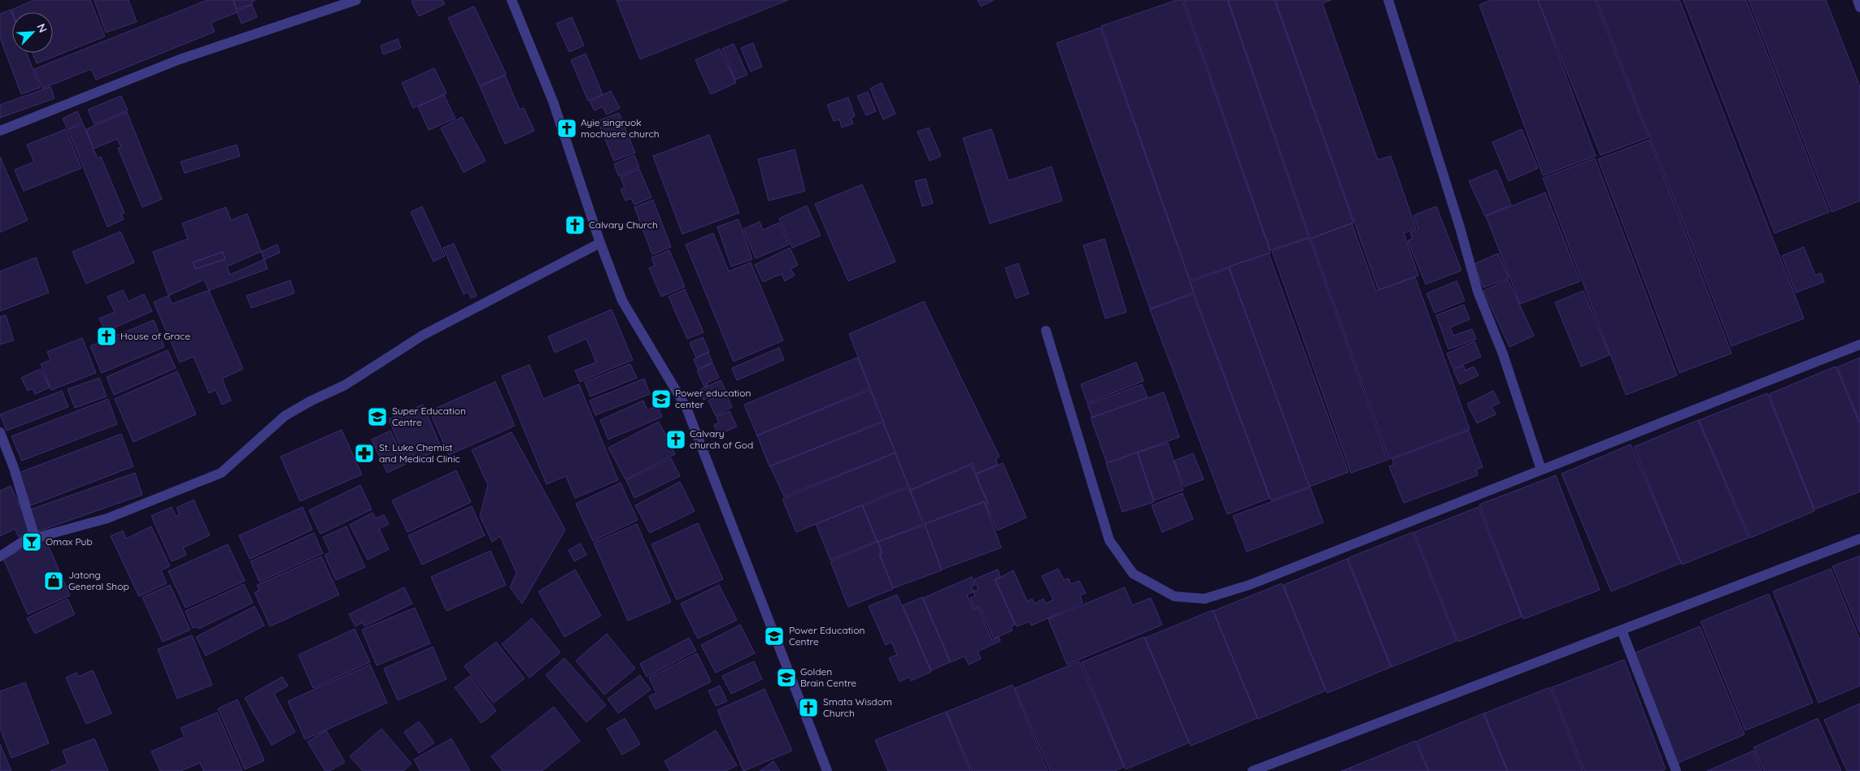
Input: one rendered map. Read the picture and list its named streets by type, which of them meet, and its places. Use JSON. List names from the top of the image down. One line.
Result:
{"places":{"church":["Ayie singruok mochuere church","Calvary Church","House of Grace","Calvary church of God","Smata Wisdom Church"],"school or university":["Power education center","Super Education Centre","Power Education Centre","Golden Brain Centre"],"pharmacy":["St. Luke Chemist and Medical Clinic"],"bar":["Omax Pub"],"shop":["Jatong General Shop"]},"north":"top right"}
